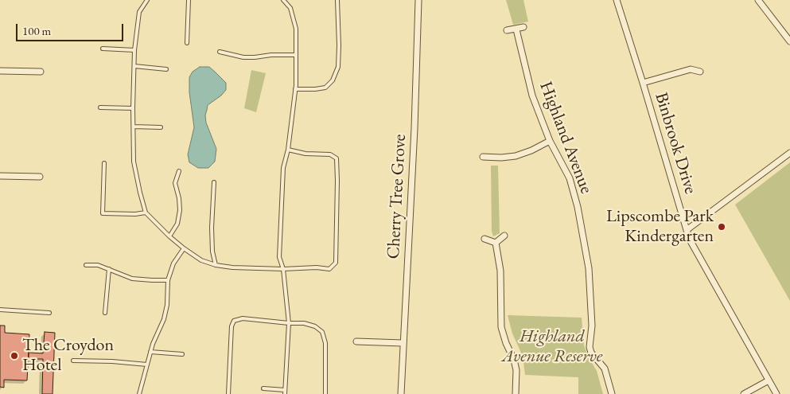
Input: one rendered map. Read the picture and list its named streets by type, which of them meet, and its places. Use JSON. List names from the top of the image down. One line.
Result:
{"streets":{"street":["Highland Avenue","Binbrook Drive","Cherry Tree Grove"]},"parks":["Highland Avenue Reserve"],"places":["Lipscombe Park Kindergarten","The Croydon Hotel"],"scale_bar":"100 m"}
